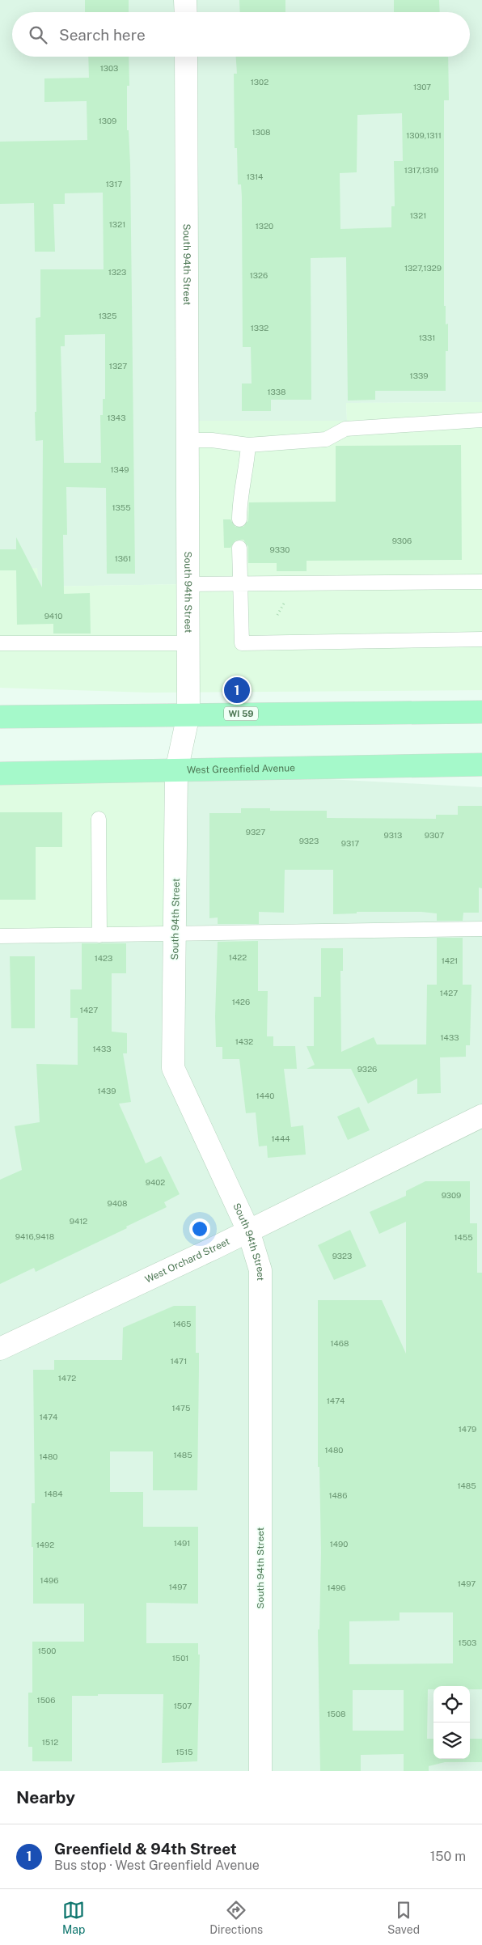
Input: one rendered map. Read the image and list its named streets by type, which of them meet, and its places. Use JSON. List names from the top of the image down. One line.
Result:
{"streets":{"main road":["WI 59","West Greenfield Avenue"],"street":["South 94th Street","West Orchard Street"]},"crossings":[["South 94th Street","WI 59"],["South 94th Street","West Greenfield Avenue"],["South 94th Street","West Orchard Street"]],"house_numbers":["1303","1302","1307","1309","1308","1309,1311","1317,1319","1314","1317","1321","1321","1320","1327,1329","1323","1326","1325","1332","1331","1327","1339","1338","1343","1349","1355","9306","9330","1361","9410","9327","9313","9307","9323","9317","1422","1423","1421","1427","1426","1427","1433","1432","1433","9326","1439","1440","1444","9402","9309","9408","9412","9416,9418","1455","9323","1465","1468","1471","1472","1474","1475","1474","1479","1480","1485","1480","1485","1484","1486","1491","1490","1492","1496","1497","1497","1496","1503","1500","1501","1506","1507","1508","1512","1515"],"page":{"search":"Search here","pins":"1","heading":"Nearby","list":[{"mark":"1","name":"Greenfield & 94th Street","note":"Bus stop · West Greenfield Avenue","value":"150 m"}],"nav":["Map","Directions","Saved"]}}
